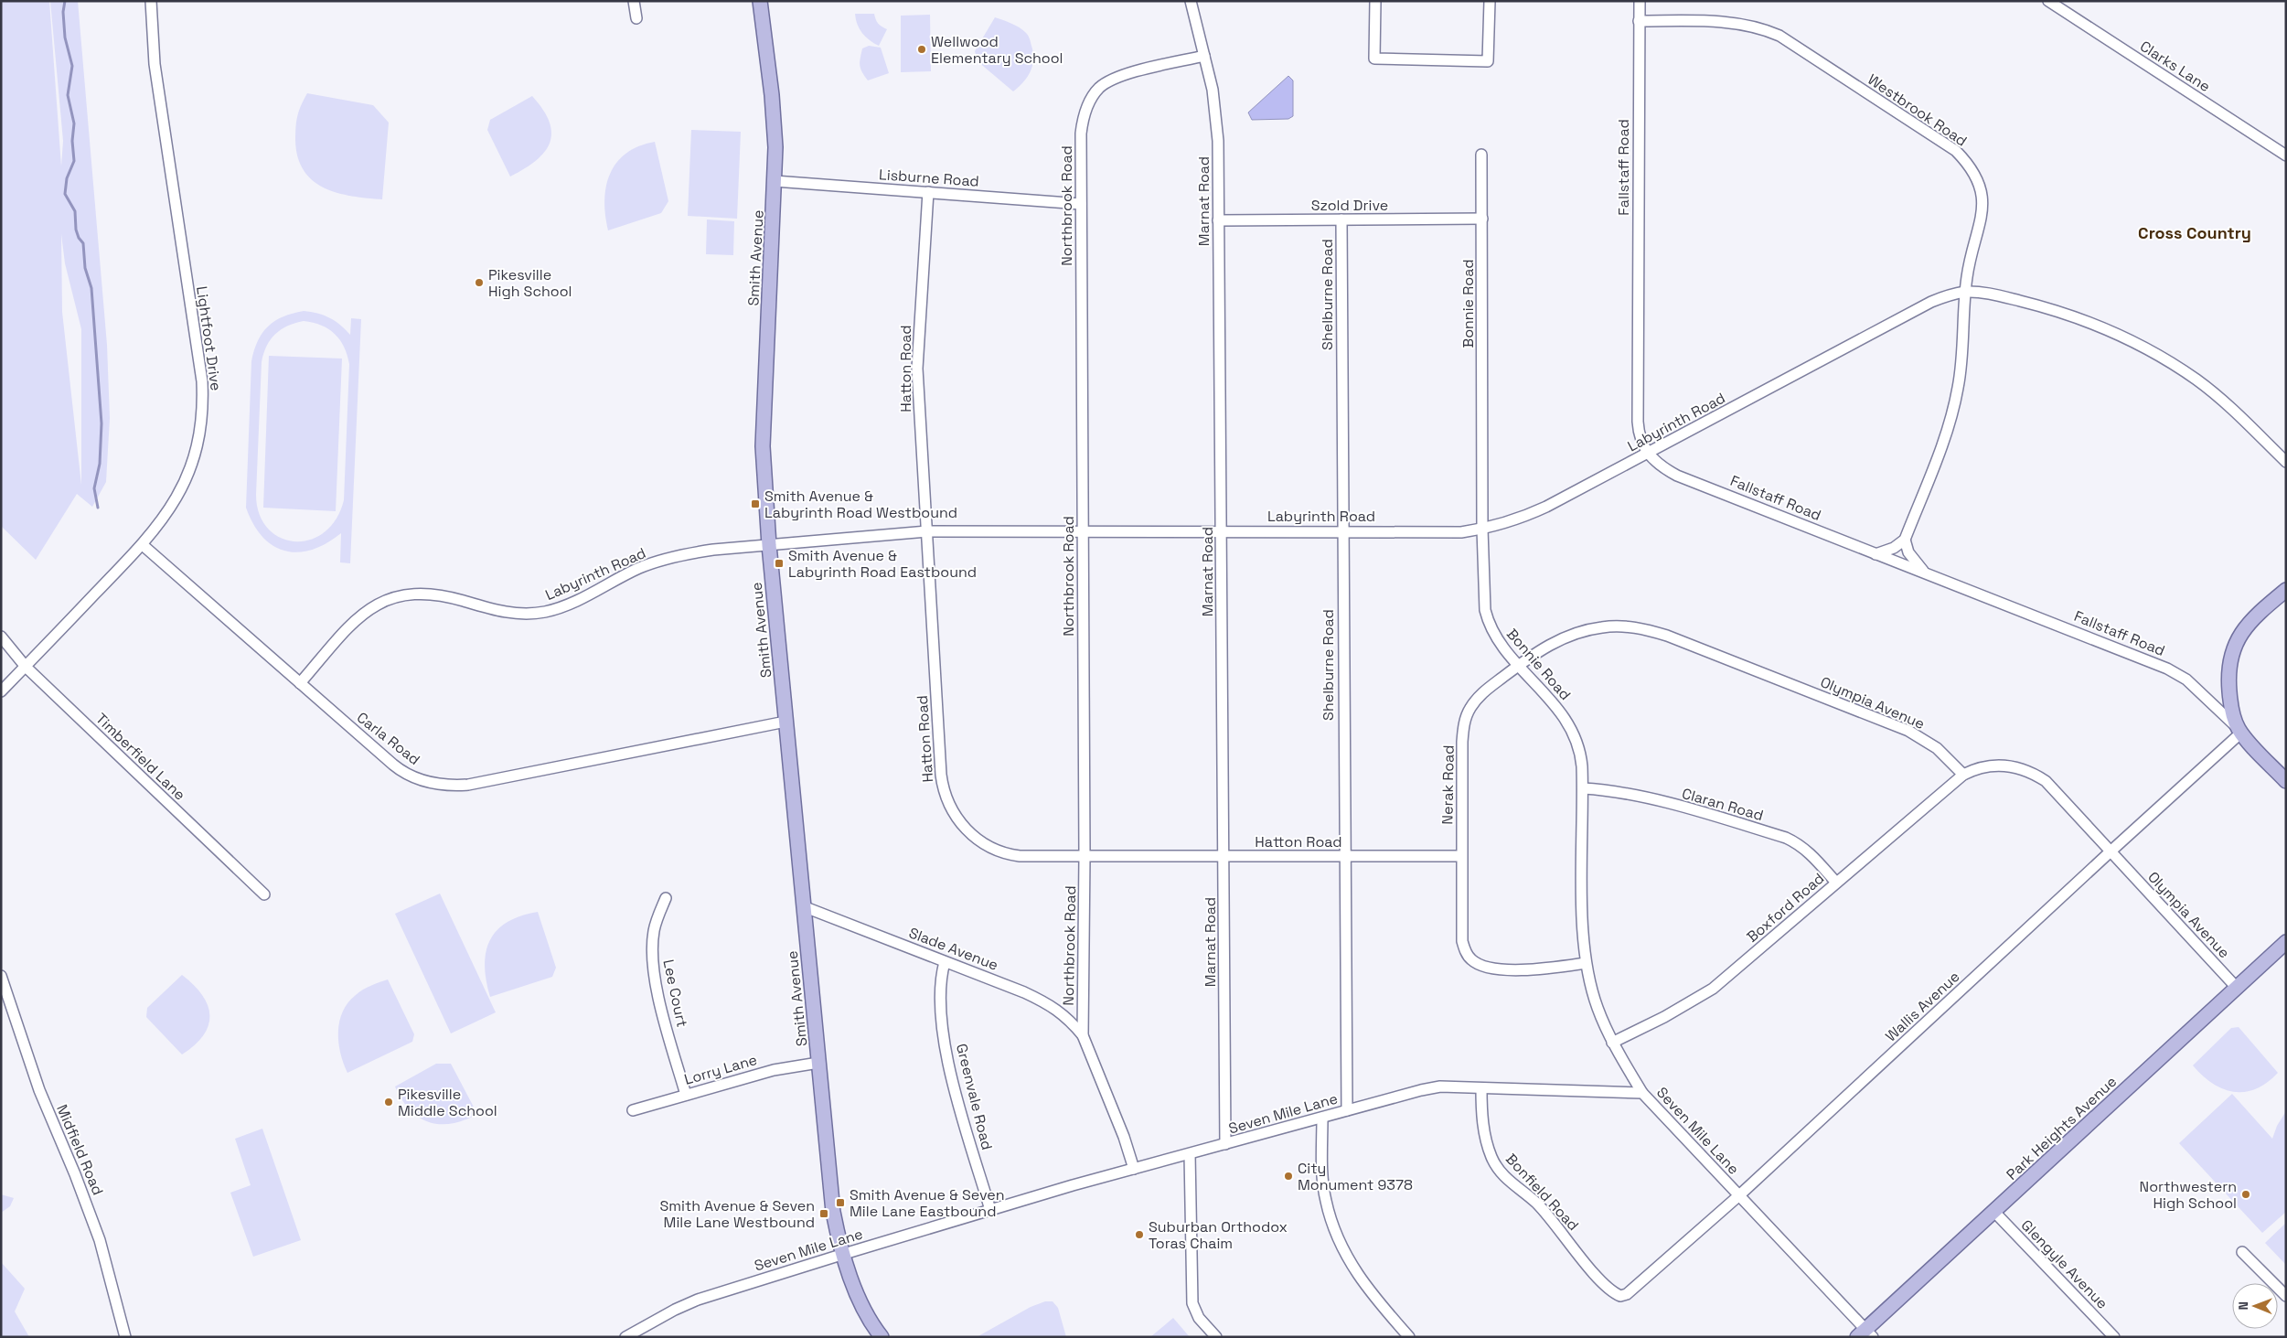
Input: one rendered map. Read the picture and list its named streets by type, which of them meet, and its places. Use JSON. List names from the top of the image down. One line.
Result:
{"streets":{"main road":["Fallstaff Road","Smith Avenue","Park Heights Avenue"],"street":["Clarks Lane","Westbrook Road","Lisburne Road","Marnat Road","Szold Drive","Northbrook Road","Shelburne Road","Bonnie Road","Lightfoot Drive","Hatton Road","Labyrinth Road","Olympia Avenue","Carla Road","Timberfield Lane","Nerak Road","Claran Road","Boxford Road","Slade Avenue","Lee Court","Wallis Avenue","Lorry Lane","Greenvale Road","Seven Mile Lane","Midfield Road","Bonfield Road","Glengyle Avenue"]},"crossings":[["Westbrook Road","Fallstaff Road"],["Westbrook Road","Labyrinth Road"],["Fallstaff Road","Labyrinth Road"],["Fallstaff Road","Wallis Avenue"],["Lisburne Road","Northbrook Road"],["Lisburne Road","Smith Avenue"],["Lisburne Road","Hatton Road"],["Marnat Road","Szold Drive"],["Marnat Road","Northbrook Road"],["Marnat Road","Hatton Road"],["Marnat Road","Labyrinth Road"],["Marnat Road","Seven Mile Lane"],["Szold Drive","Shelburne Road"],["Szold Drive","Bonnie Road"],["Northbrook Road","Hatton Road"],["Northbrook Road","Labyrinth Road"],["Northbrook Road","Slade Avenue"],["Northbrook Road","Seven Mile Lane"],["Smith Avenue","Labyrinth Road"],["Smith Avenue","Carla Road"],["Smith Avenue","Slade Avenue"],["Smith Avenue","Lorry Lane"],["Smith Avenue","Seven Mile Lane"],["Shelburne Road","Hatton Road"],["Shelburne Road","Labyrinth Road"],["Shelburne Road","Seven Mile Lane"],["Bonnie Road","Labyrinth Road"],["Bonnie Road","Olympia Avenue"],["Bonnie Road","Nerak Road"],["Bonnie Road","Claran Road"],["Bonnie Road","Boxford Road"],["Bonnie Road","Seven Mile Lane"],["Lightfoot Drive","Carla Road"],["Lightfoot Drive","Timberfield Lane"],["Hatton Road","Labyrinth Road"],["Hatton Road","Nerak Road"],["Labyrinth Road","Carla Road"],["Olympia Avenue","Nerak Road"],["Olympia Avenue","Boxford Road"],["Olympia Avenue","Wallis Avenue"],["Olympia Avenue","Park Heights Avenue"],["Claran Road","Boxford Road"],["Slade Avenue","Greenvale Road"],["Lee Court","Lorry Lane"],["Wallis Avenue","Seven Mile Lane"],["Wallis Avenue","Bonfield Road"],["Greenvale Road","Seven Mile Lane"],["Seven Mile Lane","Park Heights Avenue"],["Seven Mile Lane","Bonfield Road"],["Park Heights Avenue","Glengyle Avenue"]],"districts":["Cross Country"],"places":{"other":["Wellwood Elementary School","Pikesville High School","Pikesville Middle School","City Monument 9378","Northwestern High School","Suburban Orthodox Toras Chaim"],"transit":["Smith Avenue & Labyrinth Road Westbound","Smith Avenue & Labyrinth Road Eastbound","Smith Avenue & Seven Mile Lane Eastbound","Smith Avenue & Seven Mile Lane Westbound"]},"north":"left"}
